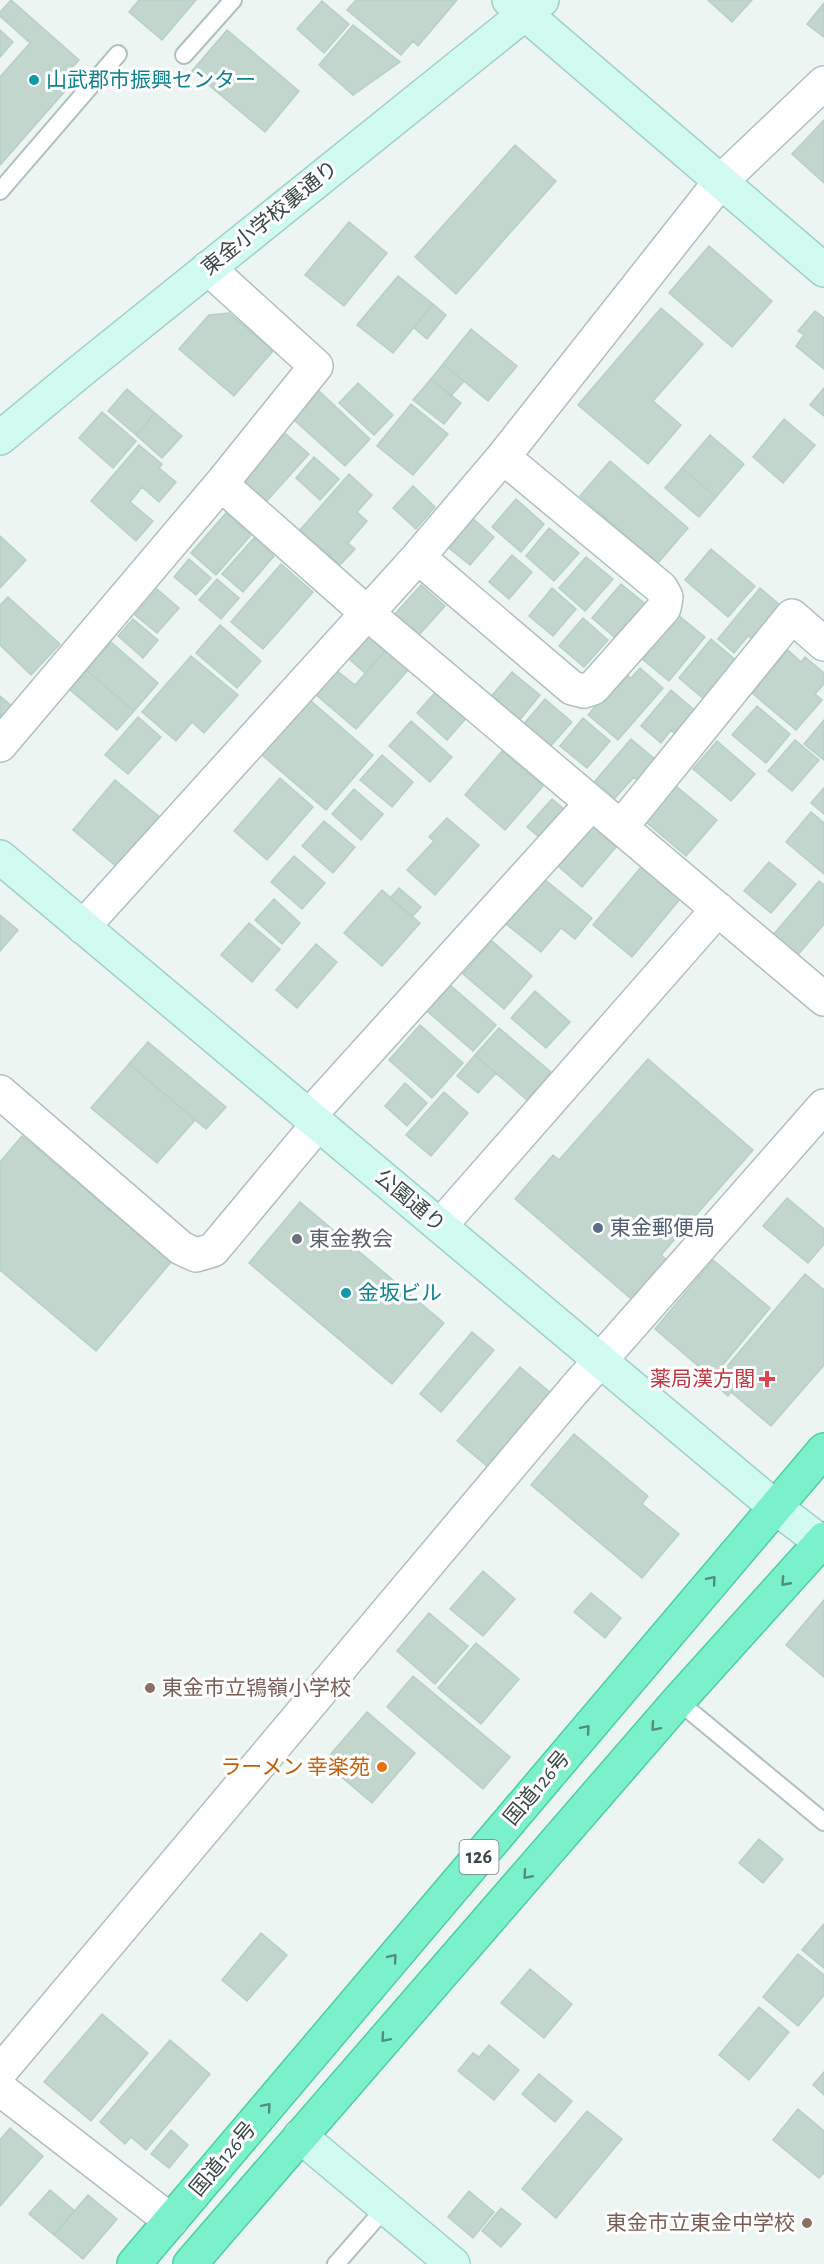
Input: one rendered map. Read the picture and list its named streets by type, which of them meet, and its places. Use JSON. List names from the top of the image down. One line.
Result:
{"streets":{"highway":["国道126号","126"],"street":["東金小学校裏通り","公園通り"]},"crossings":[["公園通り","国道126号"]],"places":{"other":["山武郡市振興センター","東金郵便局","東金教会","金坂ビル","東金市立鴇嶺小学校","ラーメン 幸楽苑","東金市立東金中学校"],"health":["薬局漢方閣"]}}
